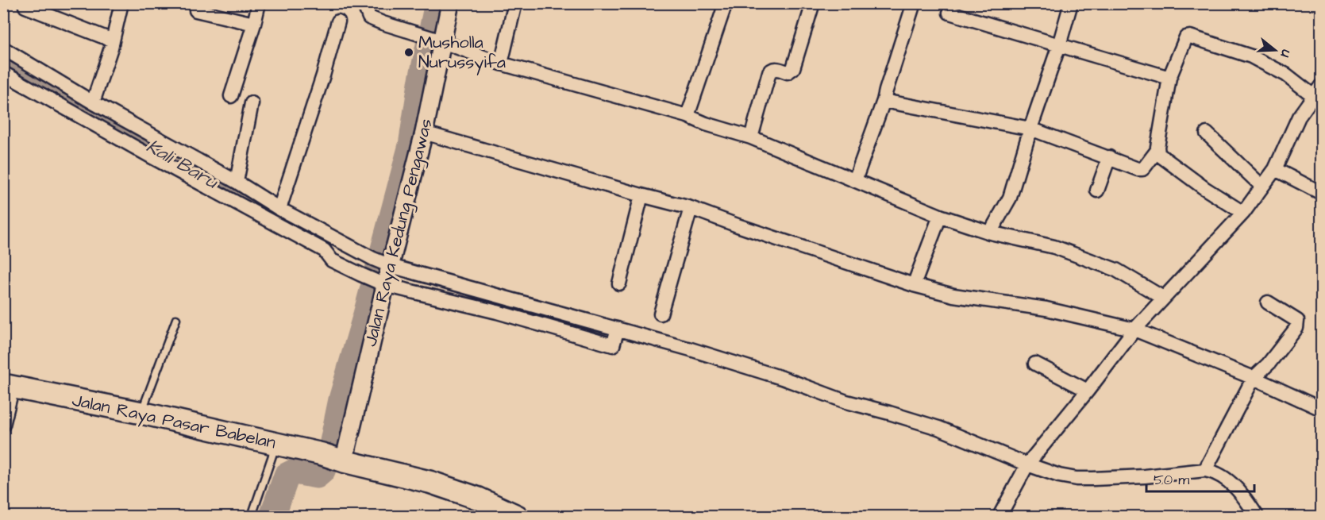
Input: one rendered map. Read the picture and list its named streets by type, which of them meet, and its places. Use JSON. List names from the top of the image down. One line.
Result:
{"streets":{"main road":["Jalan Raya Pasar Babelan"],"street":["Jalan Raya Kedung Pengawas"]},"crossings":[["Jalan Raya Kedung Pengawas","Jalan Raya Pasar Babelan"]],"water":["Kali Baru"],"places":["Musholla Nurussyifa"],"scale_bar":"50 m","north":"right"}
